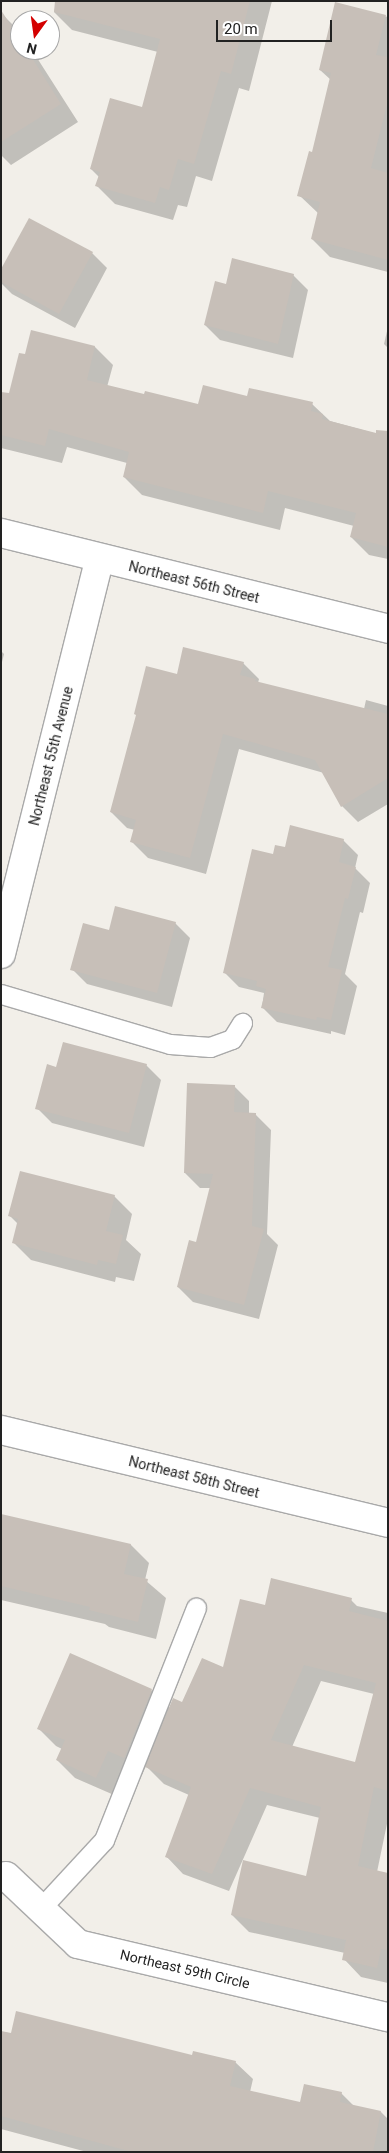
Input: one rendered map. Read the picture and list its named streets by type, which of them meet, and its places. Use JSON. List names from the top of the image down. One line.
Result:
{"streets":{"street":["Northeast 56th Street","Northeast 55th Avenue","Northeast 58th Street","Northeast 59th Circle"]},"crossings":[["Northeast 56th Street","Northeast 55th Avenue"]],"scale_bar":"20 m","north":"bottom"}
